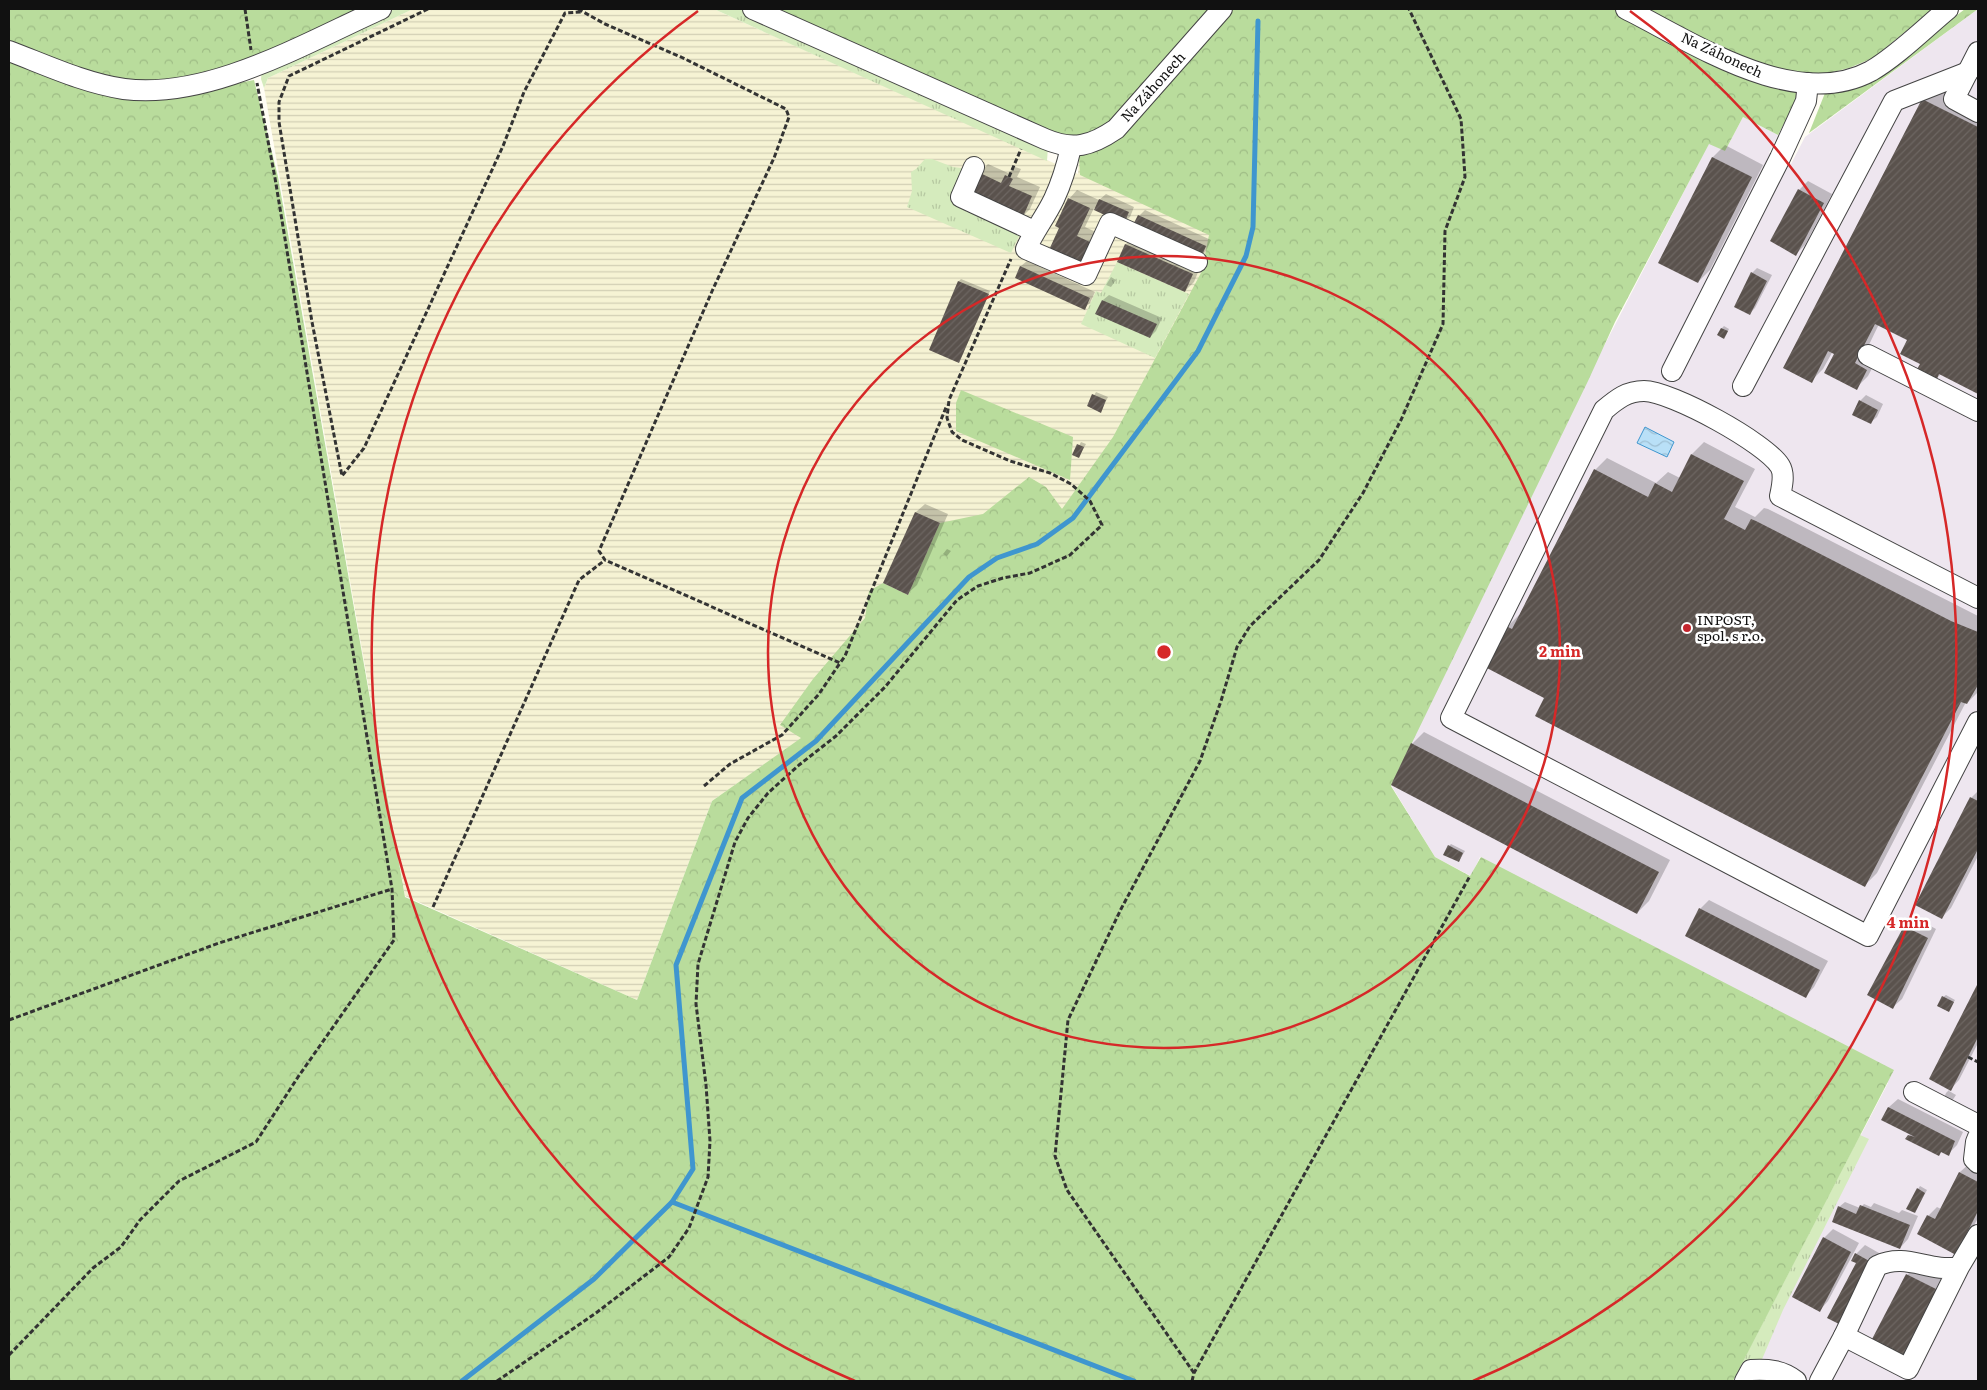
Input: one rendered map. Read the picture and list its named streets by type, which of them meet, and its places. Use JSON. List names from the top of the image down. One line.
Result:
{"streets":{"street":["Na Záhonech"]},"places":["INPOST, spol. s r.o."],"rings":["2 min","4 min"]}
